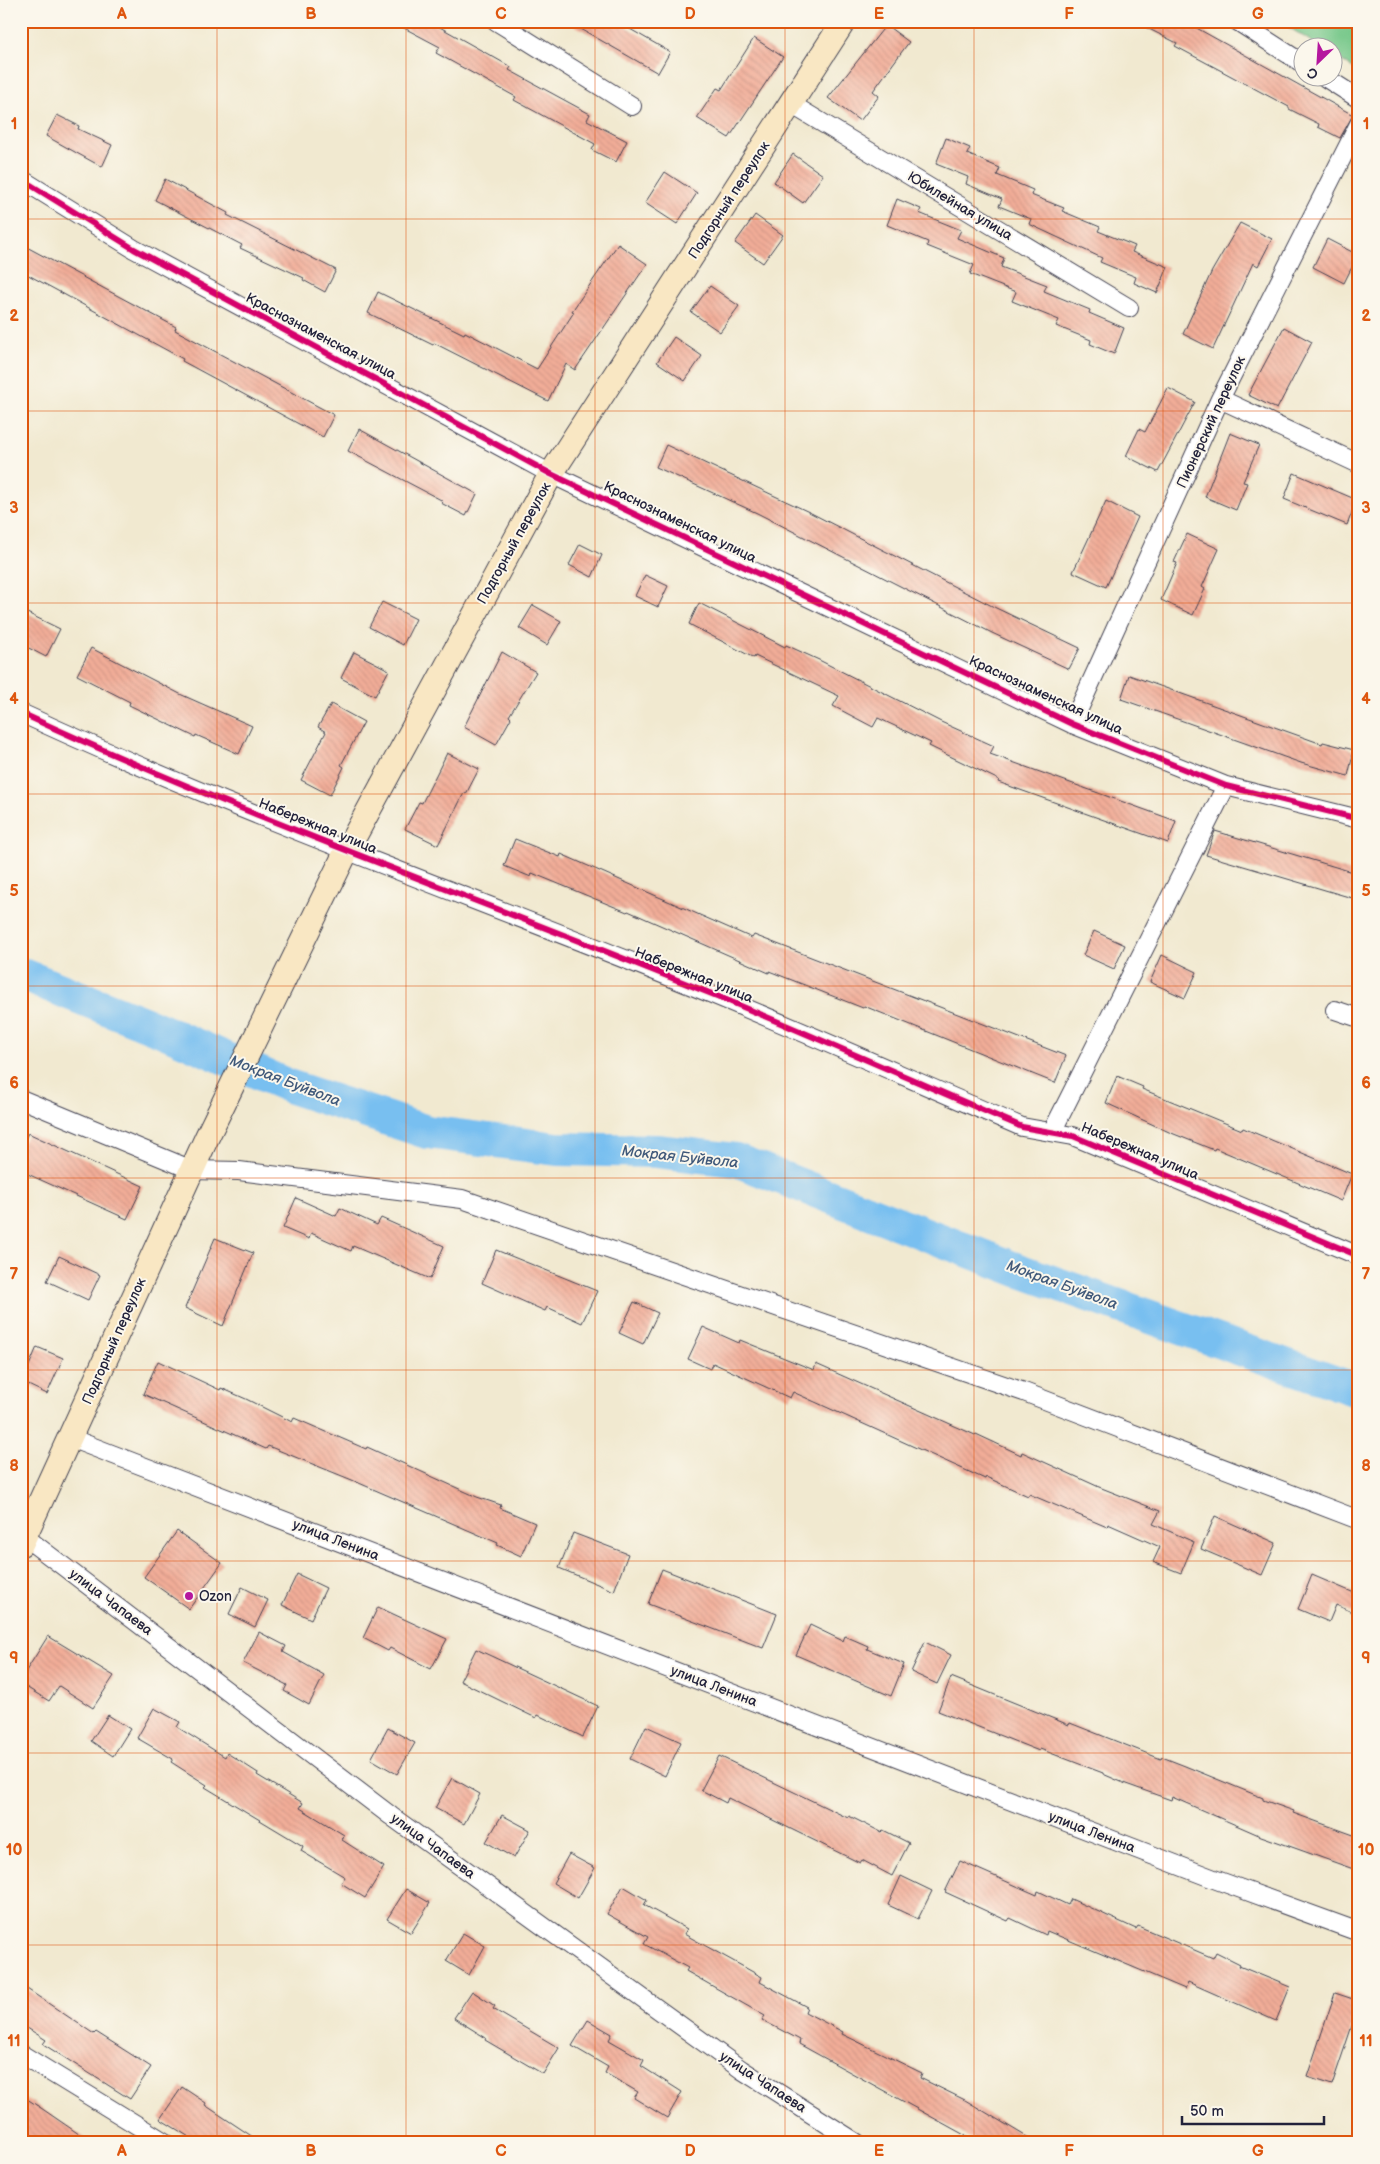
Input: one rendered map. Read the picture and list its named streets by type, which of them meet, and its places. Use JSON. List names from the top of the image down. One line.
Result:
{"streets":{"main road":["Подгорный переулок"],"street":["Юбилейная улица","Краснознаменская улица","Пионерский переулок","Набережная улица","улица Ленина","улица Чапаева"]},"crossings":[["Подгорный переулок","Юбилейная улица"],["Подгорный переулок","Краснознаменская улица"],["Подгорный переулок","Набережная улица"],["Подгорный переулок","улица Ленина"],["Подгорный переулок","улица Чапаева"],["Краснознаменская улица","Пионерский переулок"]],"water":["Мокрая Буйвола"],"places":["Ozon"],"scale_bar":"50 m","north":"bottom left","grid":{"columns":["A","B","C","D","E","F","G"],"rows":["1","2","3","4","5","6","7","8","9","10","11"]}}
